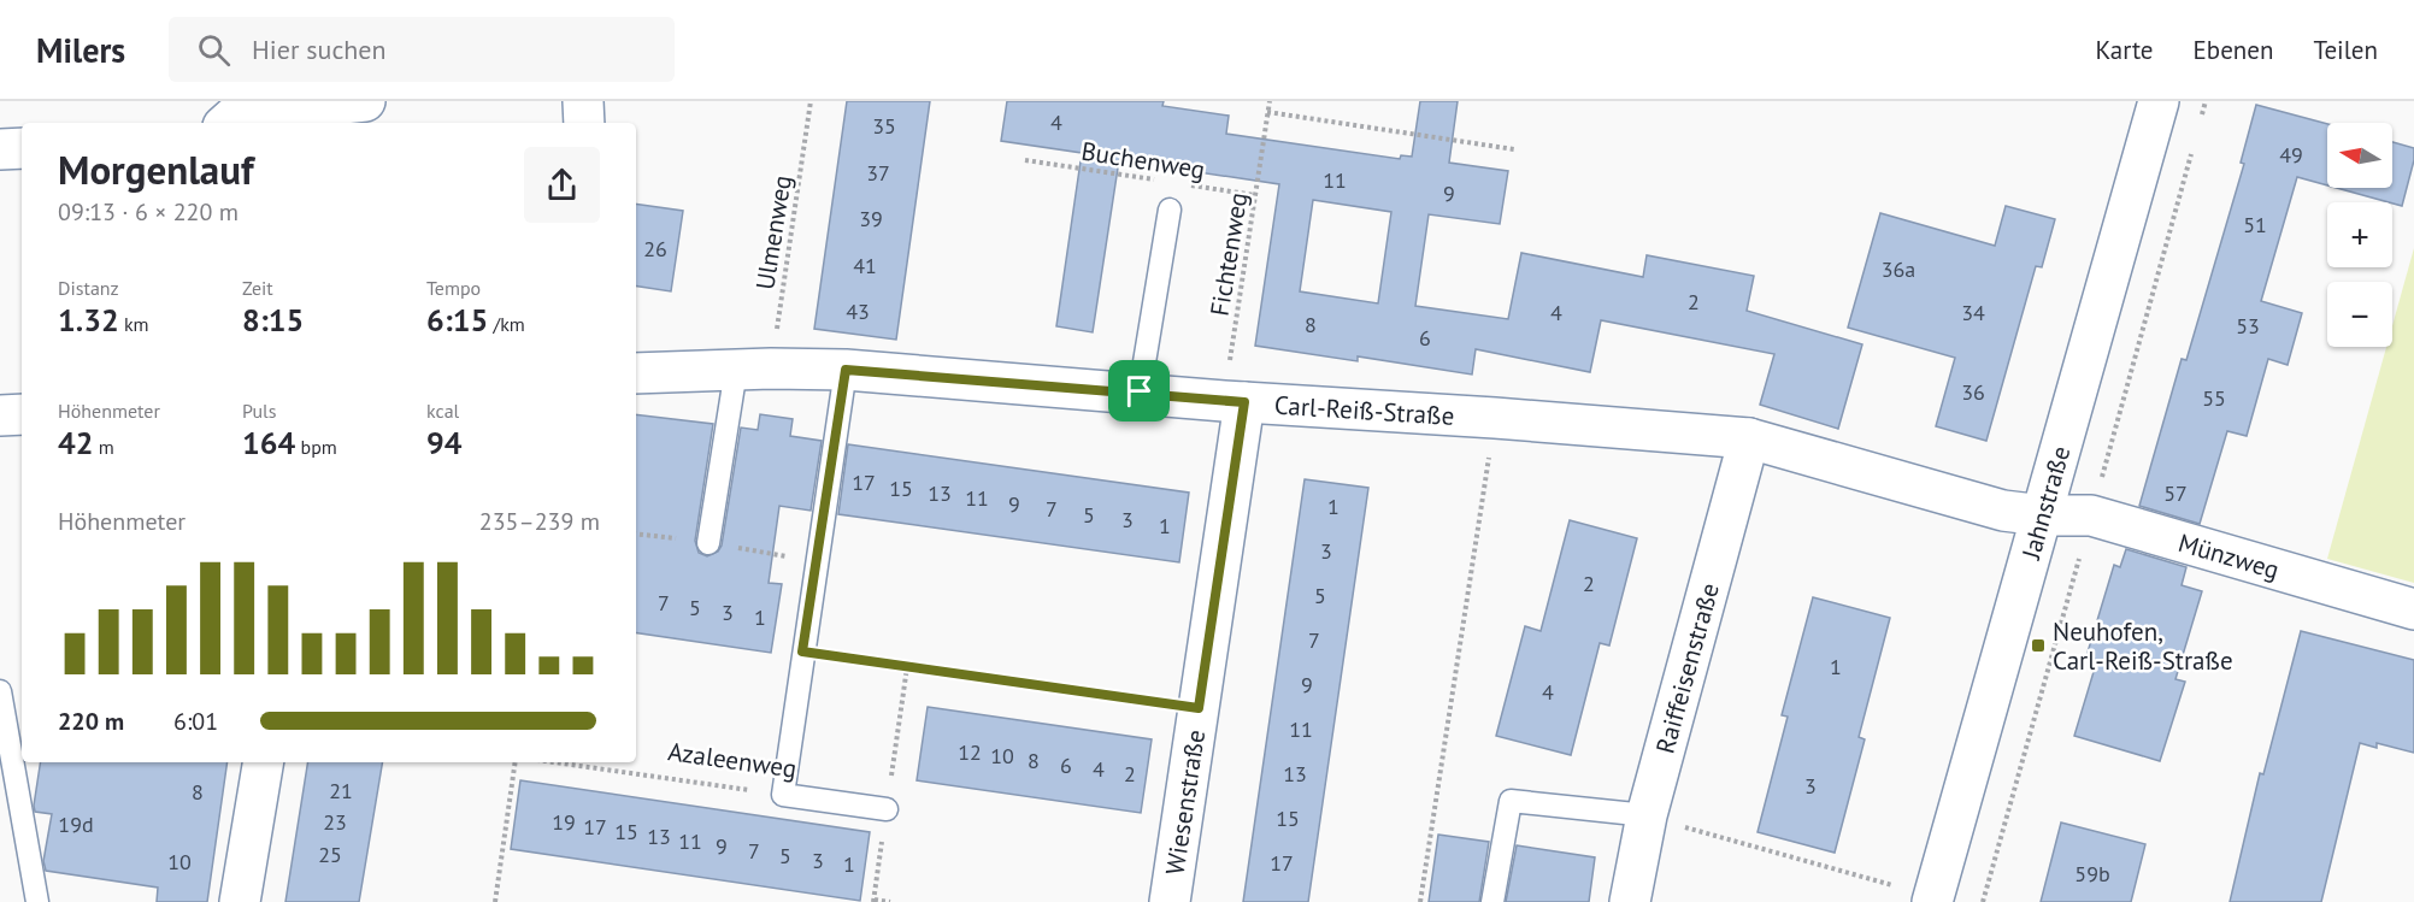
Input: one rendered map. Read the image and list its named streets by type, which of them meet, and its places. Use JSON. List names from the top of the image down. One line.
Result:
{"streets":{"street":["Carl-Reiß-Straße","Jahnstraße","Münzweg","Raiffeisenstraße","Wiesenstraße"],"lane":["Azaleenweg"],"path":["Buchenweg","Ulmenweg","Fichtenweg"]},"crossings":[["Buchenweg","Fichtenweg"],["Ulmenweg","Carl-Reiß-Straße"],["Fichtenweg","Carl-Reiß-Straße"],["Fichtenweg","Wiesenstraße"],["Carl-Reiß-Straße","Jahnstraße"],["Carl-Reiß-Straße","Münzweg"],["Carl-Reiß-Straße","Raiffeisenstraße"],["Carl-Reiß-Straße","Wiesenstraße"],["Jahnstraße","Münzweg"]],"places":{"transit":["Neuhofen, Carl-Reiß-Straße"]},"house_numbers":["4","35","49","37","11","9","39","51","26","41","36a","2","43","4","34","8","53","6","36","55","17","15","13","57","11","9","1","7","5","3","1","3","2","5","7","5","3","1","7","1","9","4","11","12","10","8","6","4","2","13","3","21","8","15","23","19","19d","17","15","13","11","9","7","25","5","3","10","17","1","59b"],"north":"left","page":{"header":"Milers","search":"Hier suchen","nav":["Karte","Ebenen","Teilen"],"map_buttons":["+","−"],"heading":["Morgenlauf","09:13 · 6 × 220 m"],"stats":[["Distanz","1.32 km"],["Zeit","8:15"],["Tempo","6:15 /km"],["Höhenmeter","42 m"],["Puls","164 bpm"],["kcal","94"]],"chart":["Höhenmeter","235–239 m"],"list":[{"name":"220 m","note":"6:01"}]}}
